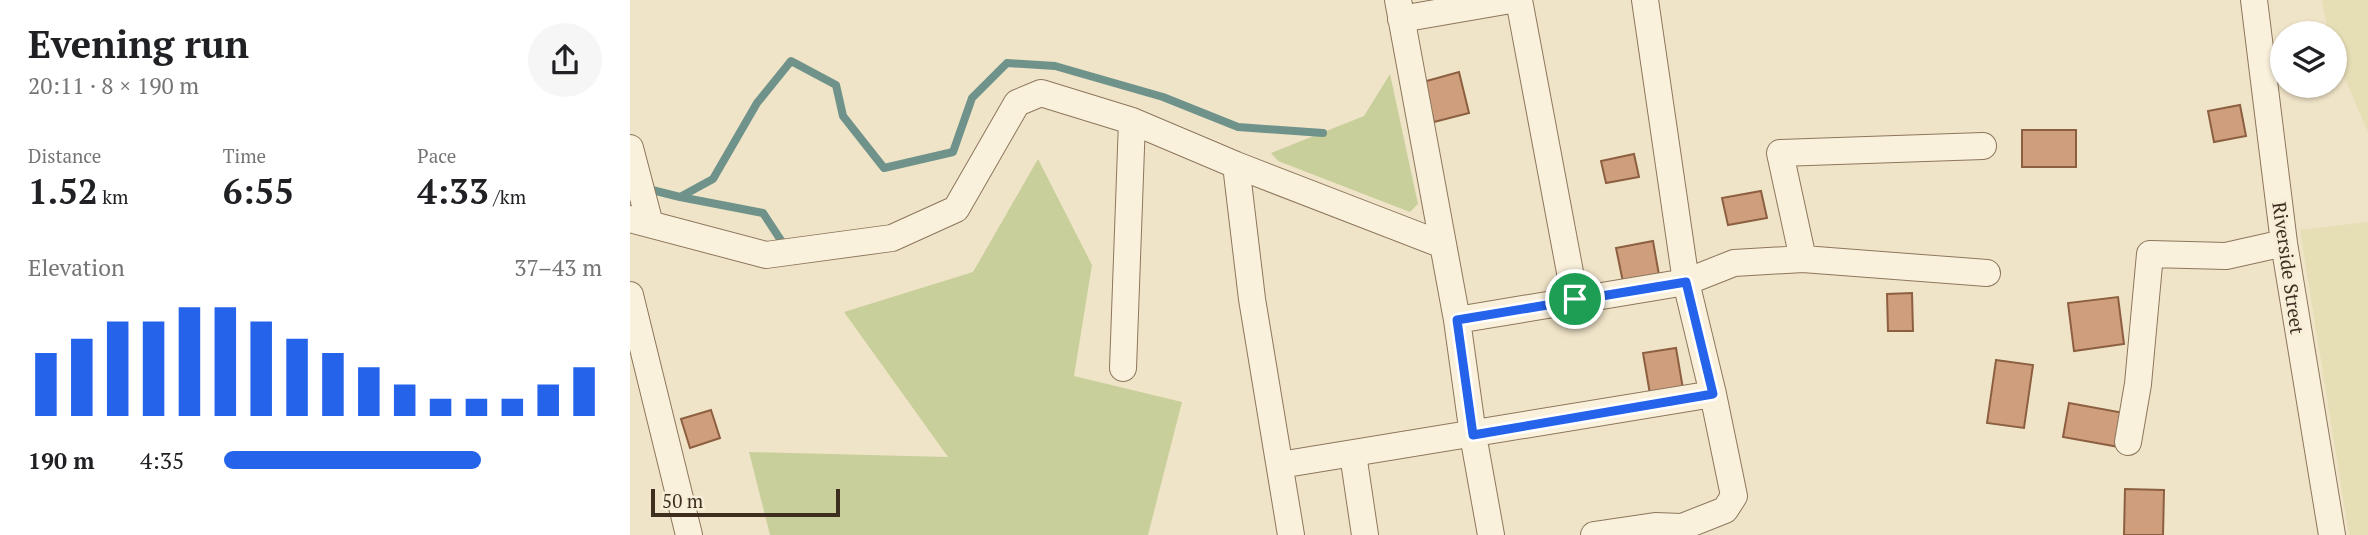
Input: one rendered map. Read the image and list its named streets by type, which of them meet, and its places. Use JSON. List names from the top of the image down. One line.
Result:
{"streets":{"street":["Riverside Street"]},"scale_bar":"50 m","page":{"heading":["Evening run","20:11 · 8 × 190 m"],"stats":[["Distance","1.52 km"],["Time","6:55"],["Pace","4:33 /km"]],"chart":["Elevation","37–43 m"],"list":[{"name":"190 m","note":"4:35"}],"scale":"50 m"}}
